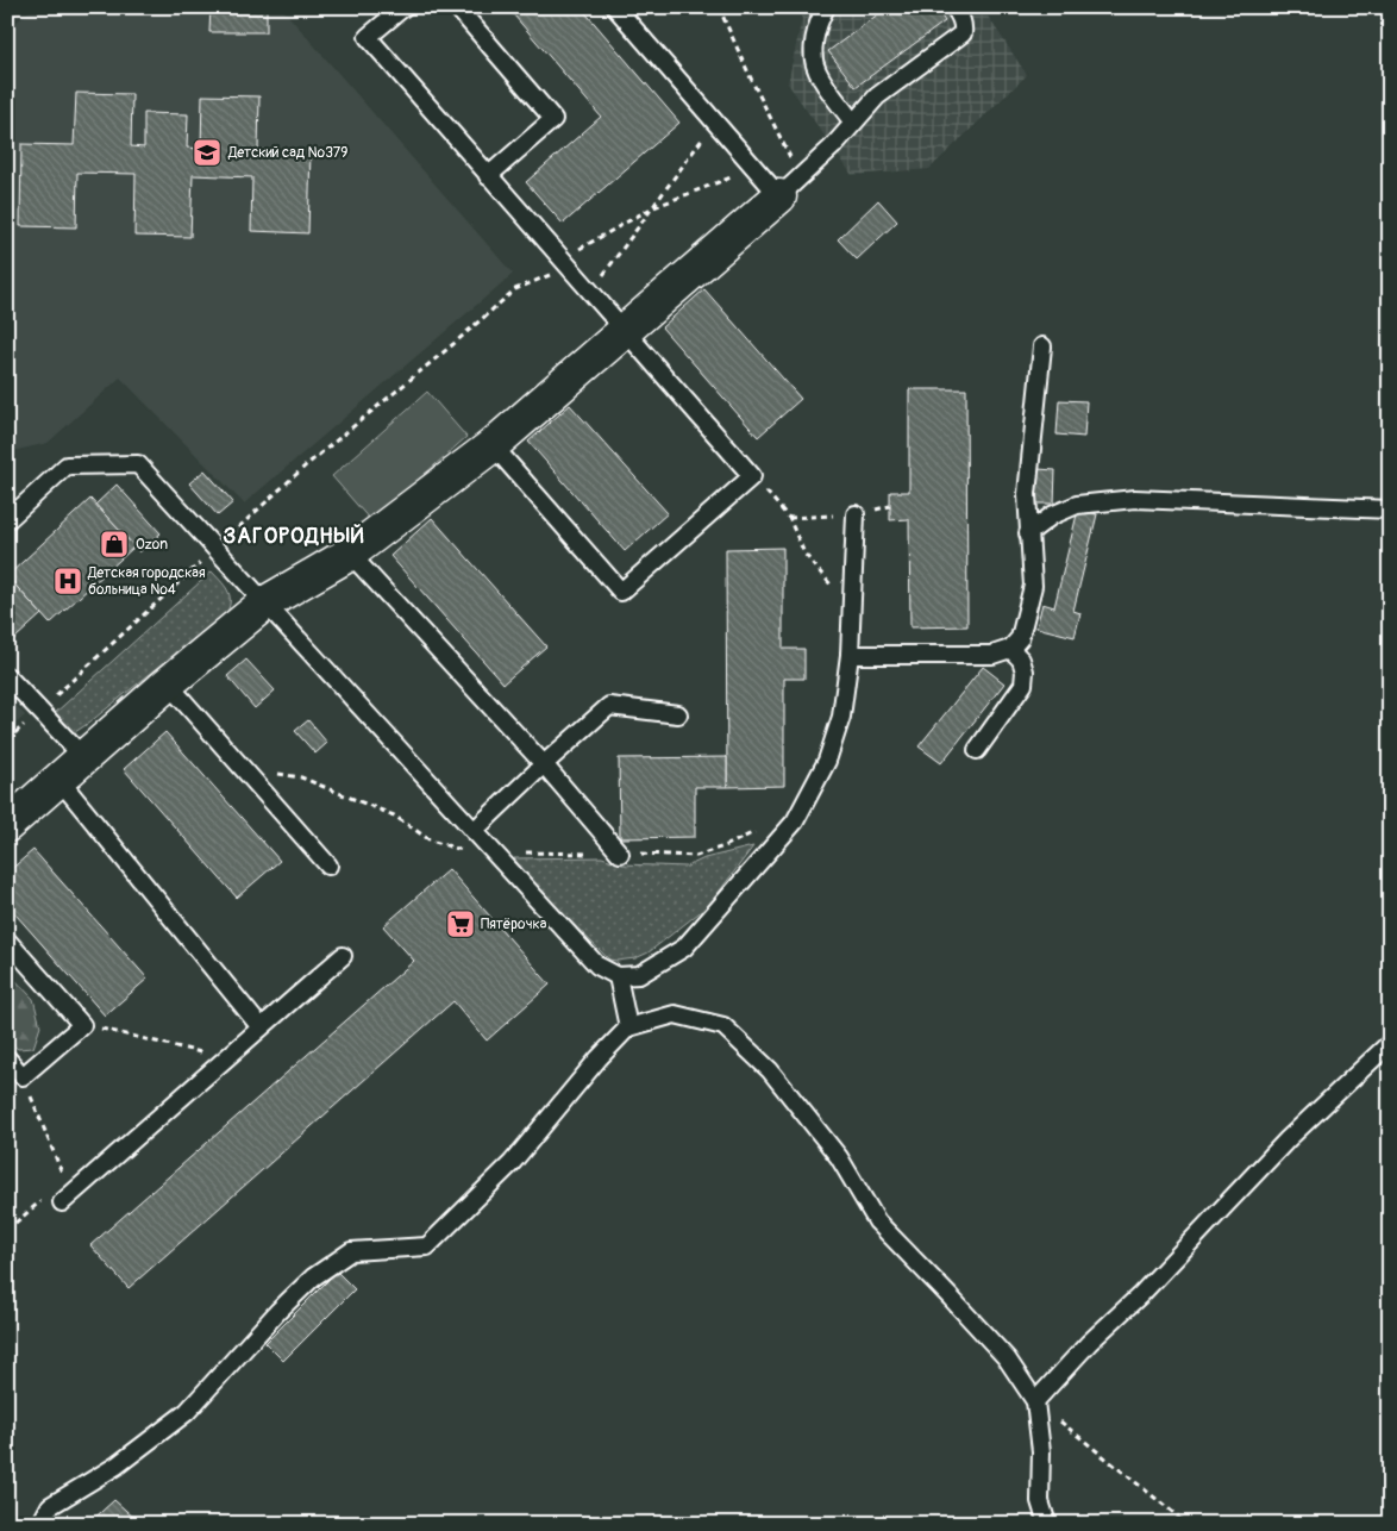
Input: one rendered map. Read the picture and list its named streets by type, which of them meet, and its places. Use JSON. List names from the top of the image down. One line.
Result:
{"districts":["ЗАГОРОДНЫЙ"],"places":{"school or university":["Детский сад №379"],"shop":["Ozon"],"hospital":["Детская городская больница №4"],"supermarket":["Пятёрочка"]}}
